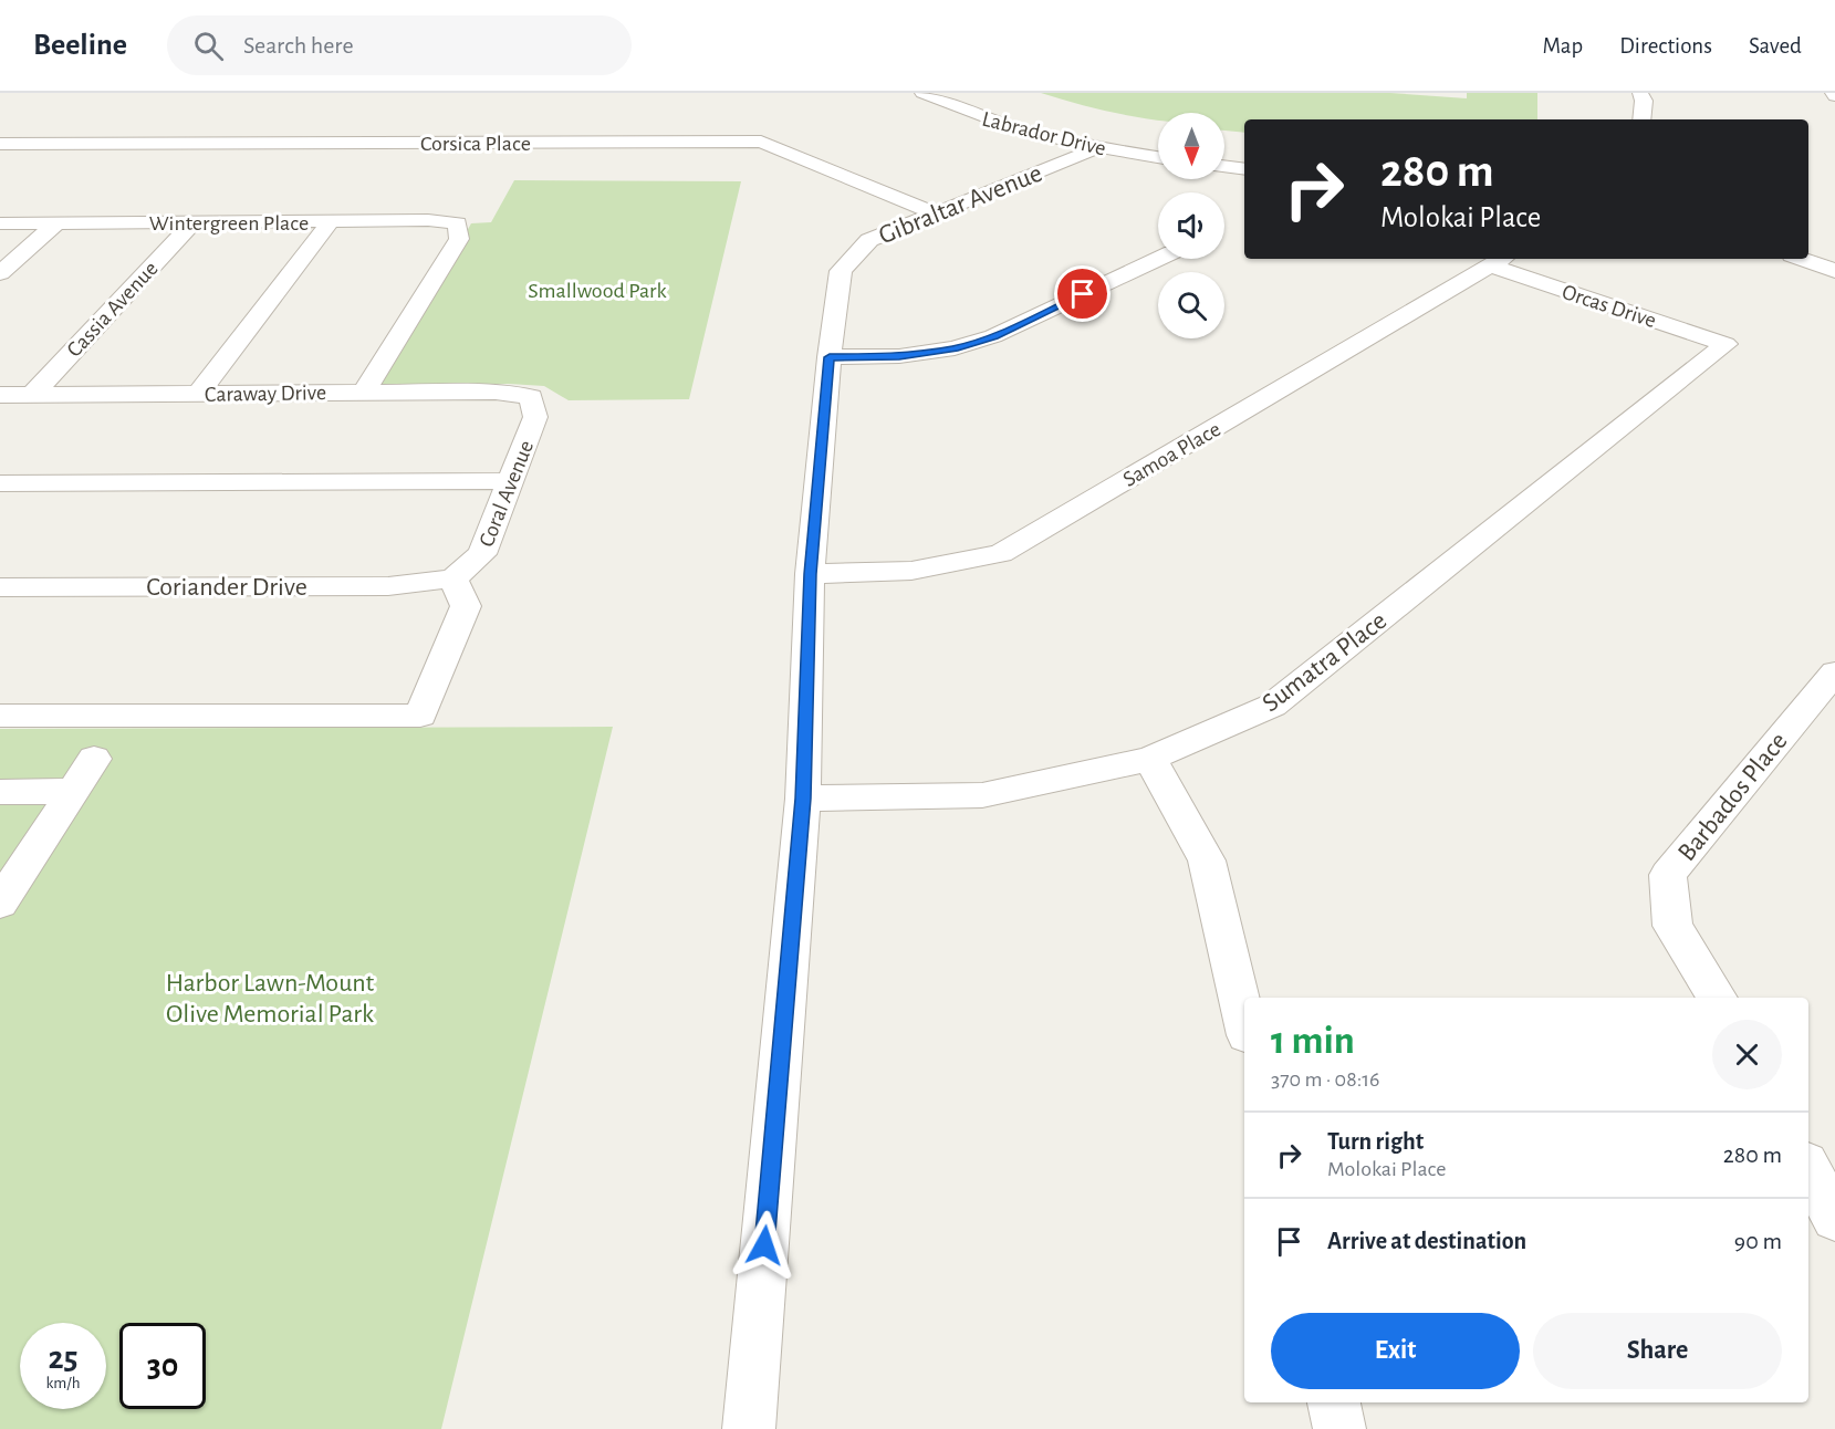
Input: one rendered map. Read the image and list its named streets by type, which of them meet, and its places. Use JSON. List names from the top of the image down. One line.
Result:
{"streets":{"street":["Labrador Drive","Corsica Place","Gibraltar Avenue","Wintergreen Place","Orcas Drive","Cassia Avenue","Caraway Drive","Samoa Place","Coral Avenue","Coriander Drive","Sumatra Place","Barbados Place"]},"crossings":[["Labrador Drive","Gibraltar Avenue"],["Corsica Place","Gibraltar Avenue"],["Gibraltar Avenue","Samoa Place"],["Gibraltar Avenue","Sumatra Place"],["Wintergreen Place","Cassia Avenue"],["Wintergreen Place","Caraway Drive"],["Orcas Drive","Samoa Place"],["Orcas Drive","Sumatra Place"],["Cassia Avenue","Caraway Drive"],["Caraway Drive","Coral Avenue"],["Coral Avenue","Coriander Drive"]],"parks":["Smallwood Park","Harbor Lawn-Mount Olive Memorial Park"],"north":"bottom","page":{"header":"Beeline","search":"Search here","nav":["Map","Directions","Saved"],"turn":["280 m","Molokai Place"],"heading":["1 min","370 m · 08:16"],"list":[{"name":"Turn right","note":"Molokai Place","value":"280 m"},{"name":"Arrive at destination","value":"90 m"}],"buttons":["Exit","Share"],"speed":"25 km/h","limit":"30"}}
